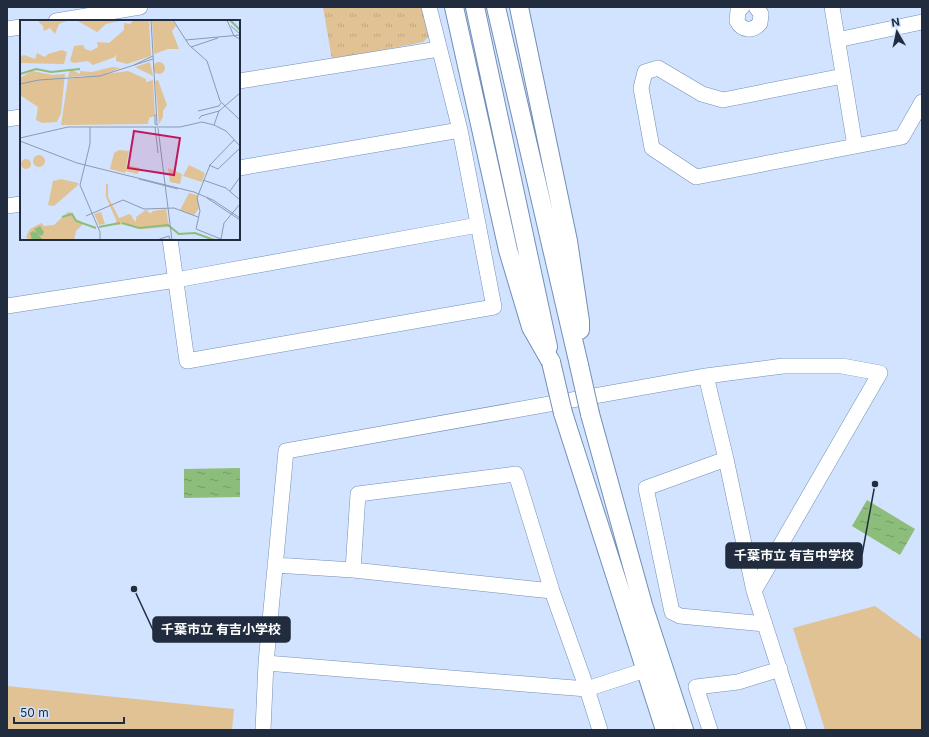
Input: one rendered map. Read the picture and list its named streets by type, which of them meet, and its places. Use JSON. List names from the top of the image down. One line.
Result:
{"places":["千葉市立 有吉中学校","千葉市立 有吉小学校"],"scale_bar":"50 m","north":"top"}
